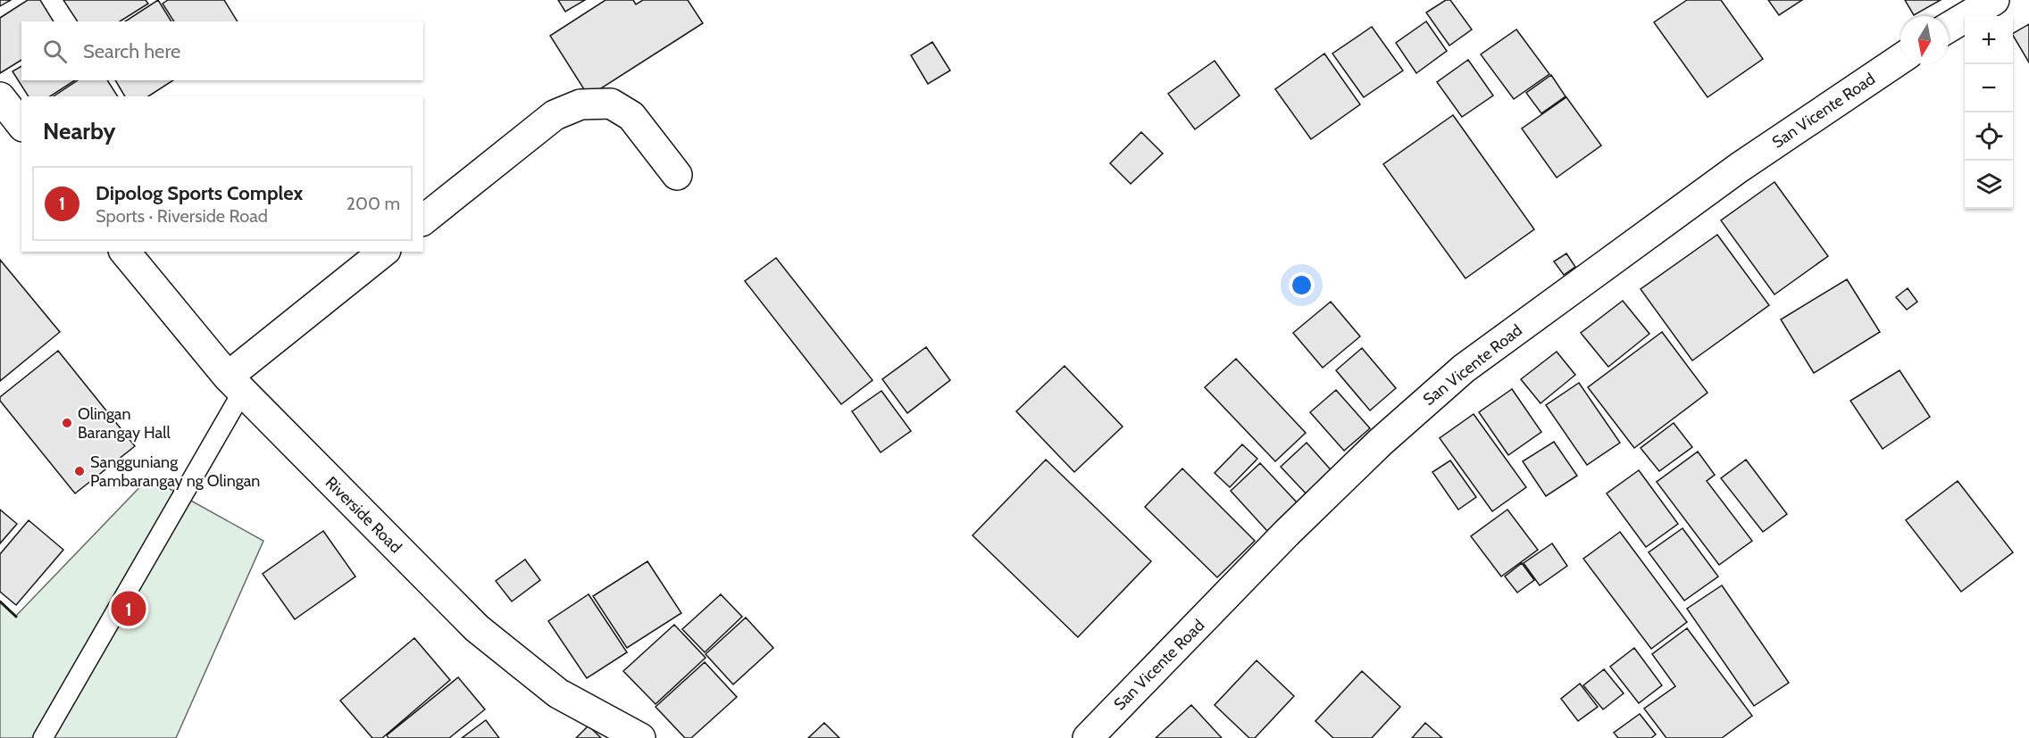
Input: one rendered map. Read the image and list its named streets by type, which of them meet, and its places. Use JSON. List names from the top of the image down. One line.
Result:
{"streets":{"street":["San Vicente Road","Riverside Road"]},"places":["Olingan Barangay Hall","Sangguniang Pambarangay ng Olingan"],"north":"bottom","page":{"map_buttons":["+","−"],"search":"Search here","heading":"Nearby","list":[{"mark":"1","name":"Dipolog Sports Complex","note":"Sports · Riverside Road","value":"200 m"}],"pins":"1"}}
